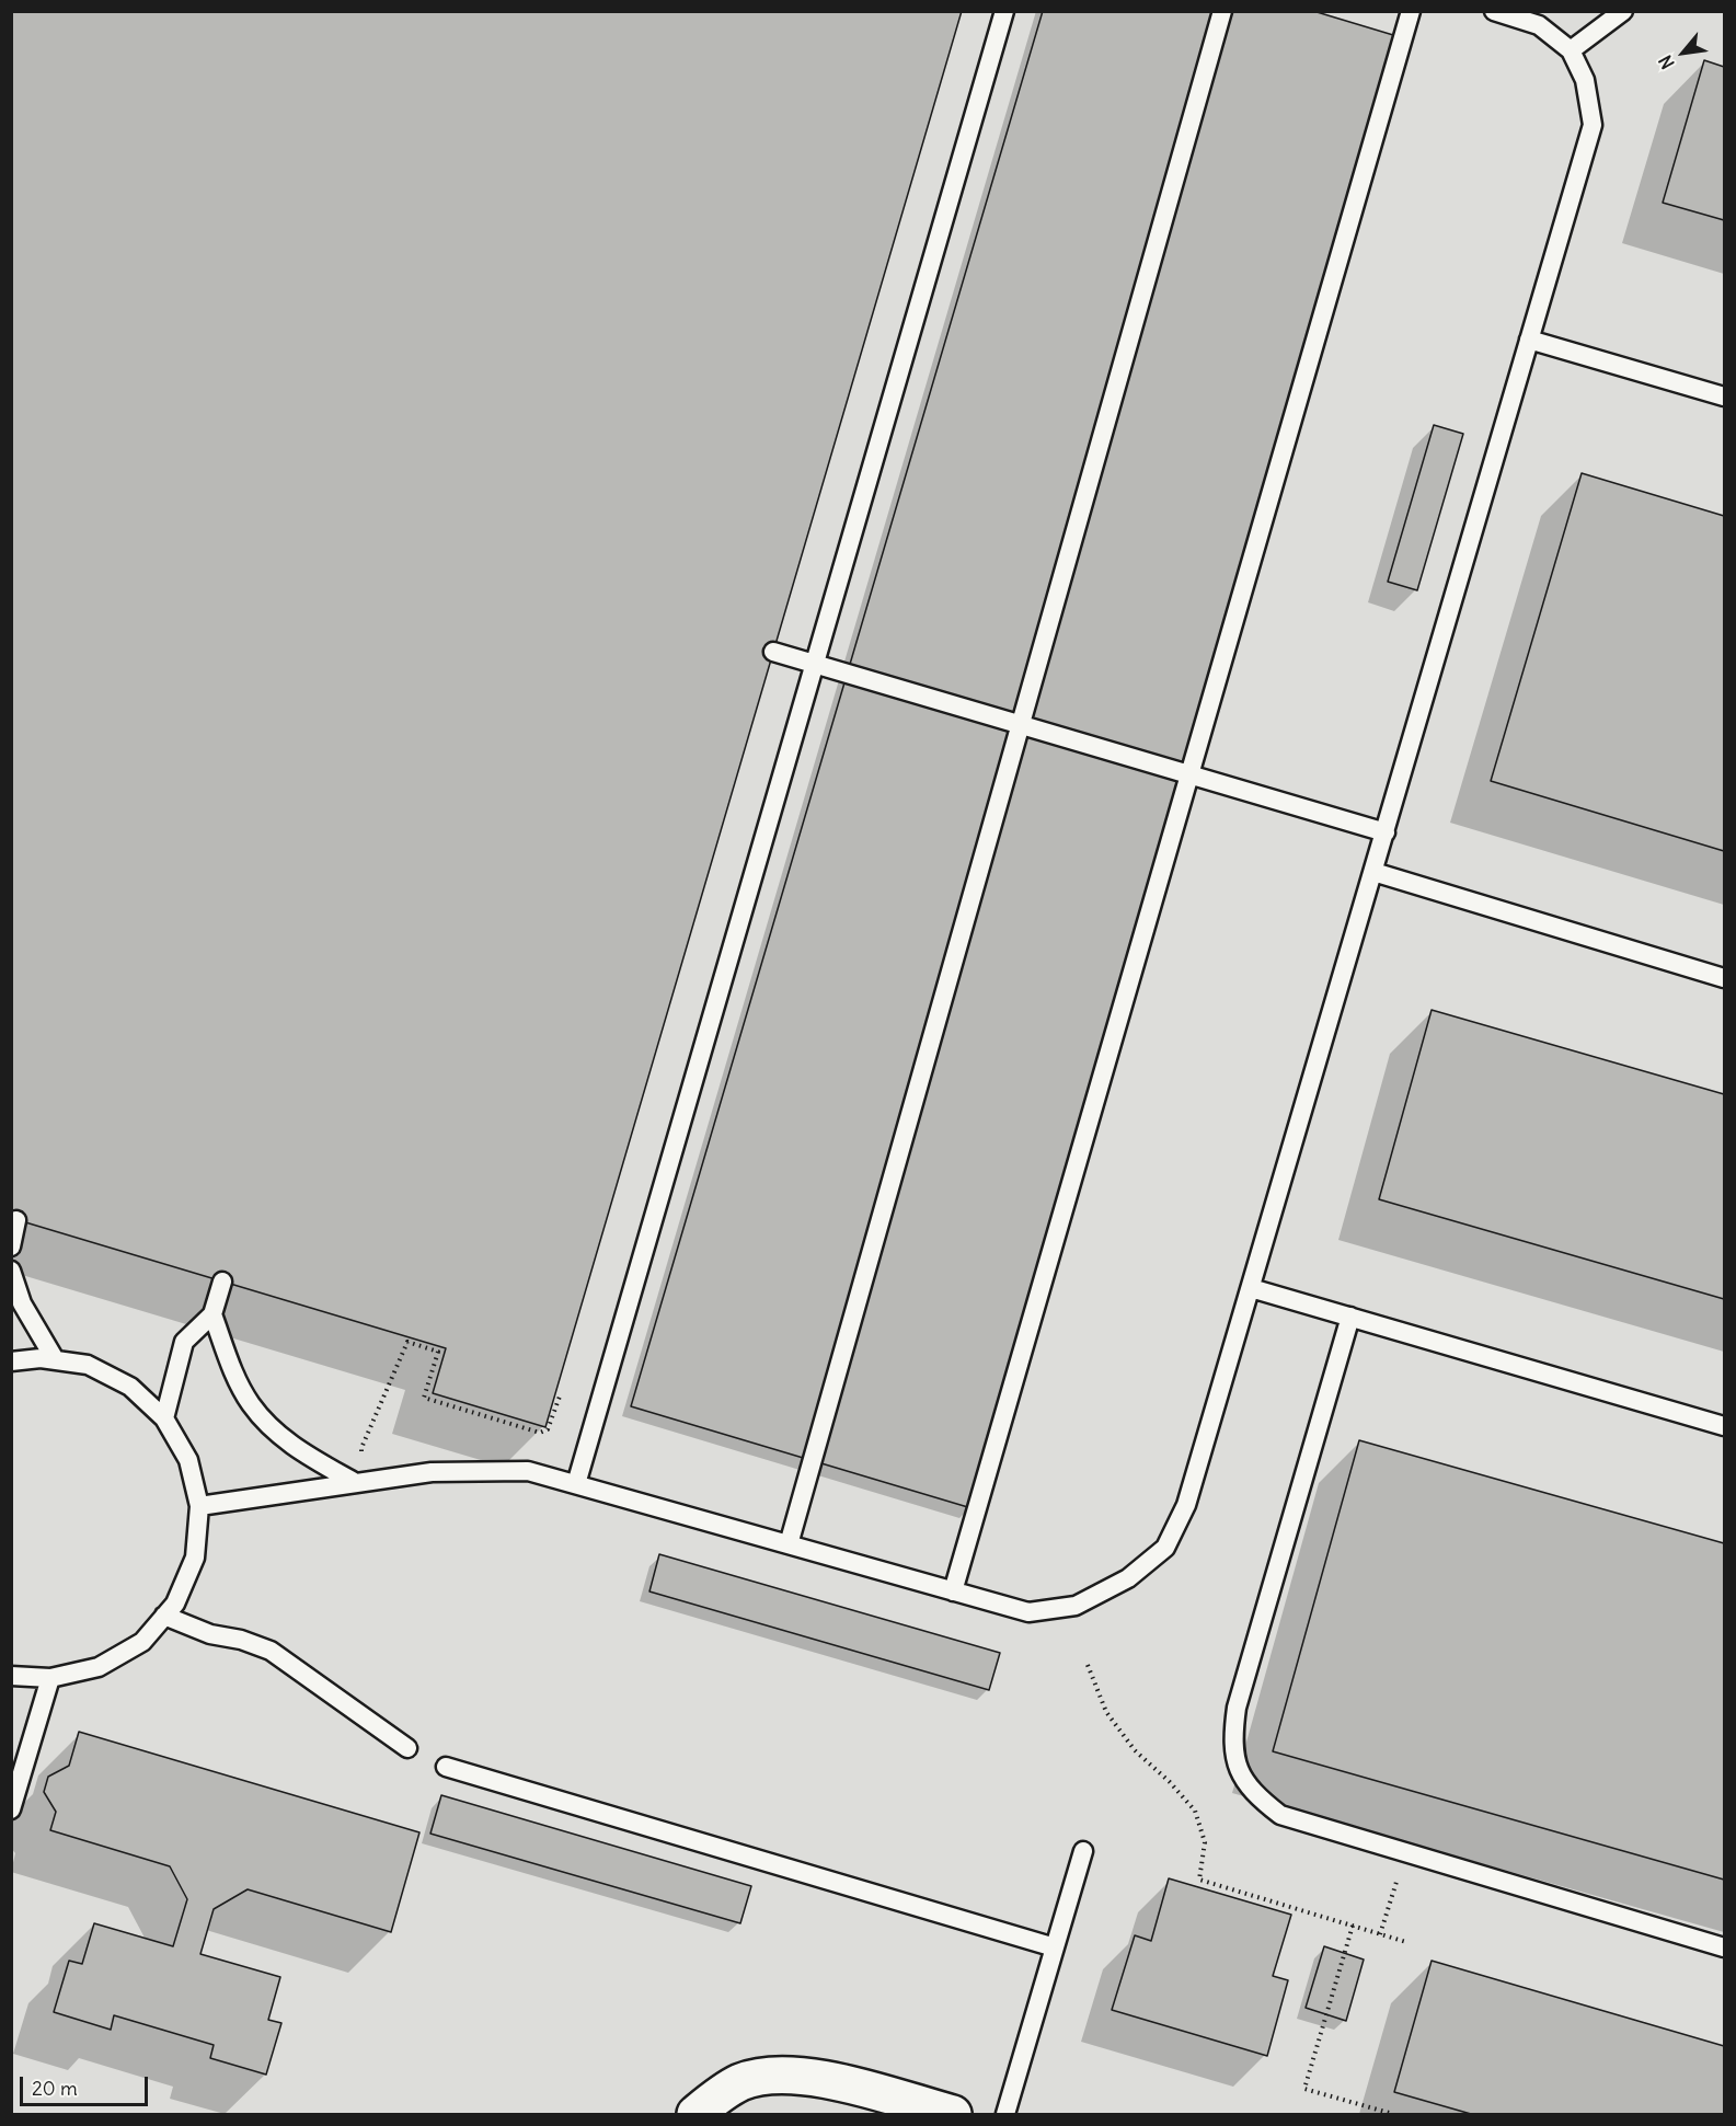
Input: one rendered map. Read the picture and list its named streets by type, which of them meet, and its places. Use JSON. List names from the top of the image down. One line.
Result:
{"scale_bar":"20 m","north":"bottom left"}
